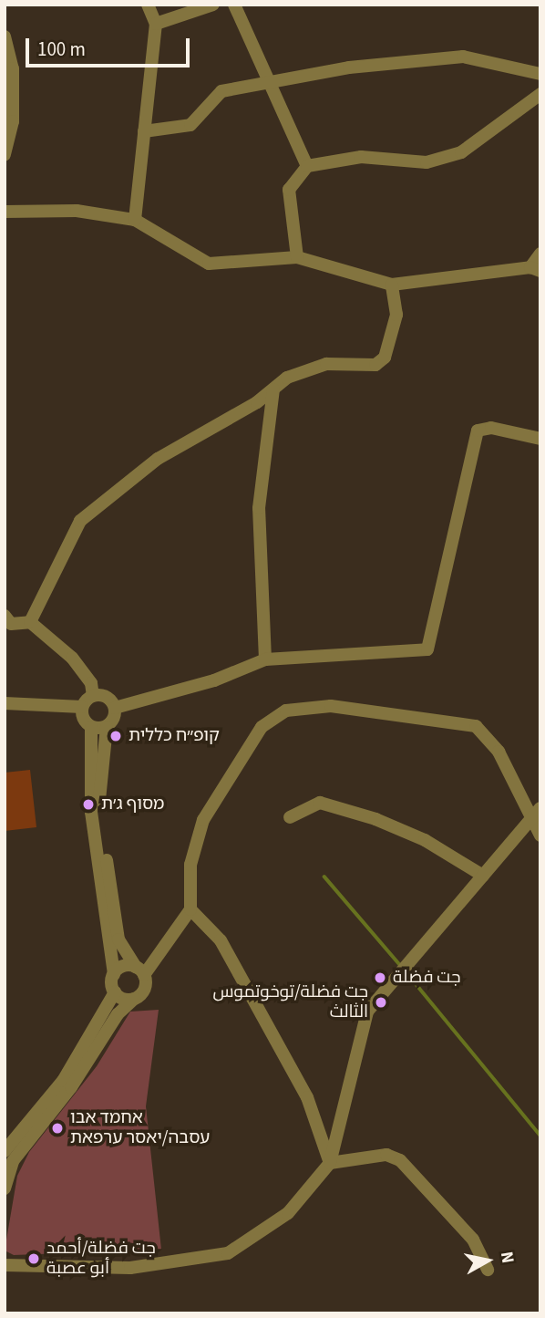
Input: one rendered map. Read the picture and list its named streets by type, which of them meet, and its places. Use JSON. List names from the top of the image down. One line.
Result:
{"places":["קופ״ח כללית","מסוף ג׳ת","جت فضلة","جت فضلة/توخوتموس الثالث","אחמד אבו עסבה/יאסר ערפאת","جت فضلة/أحمد أبو عصبة"],"scale_bar":"100 m","north":"right"}
